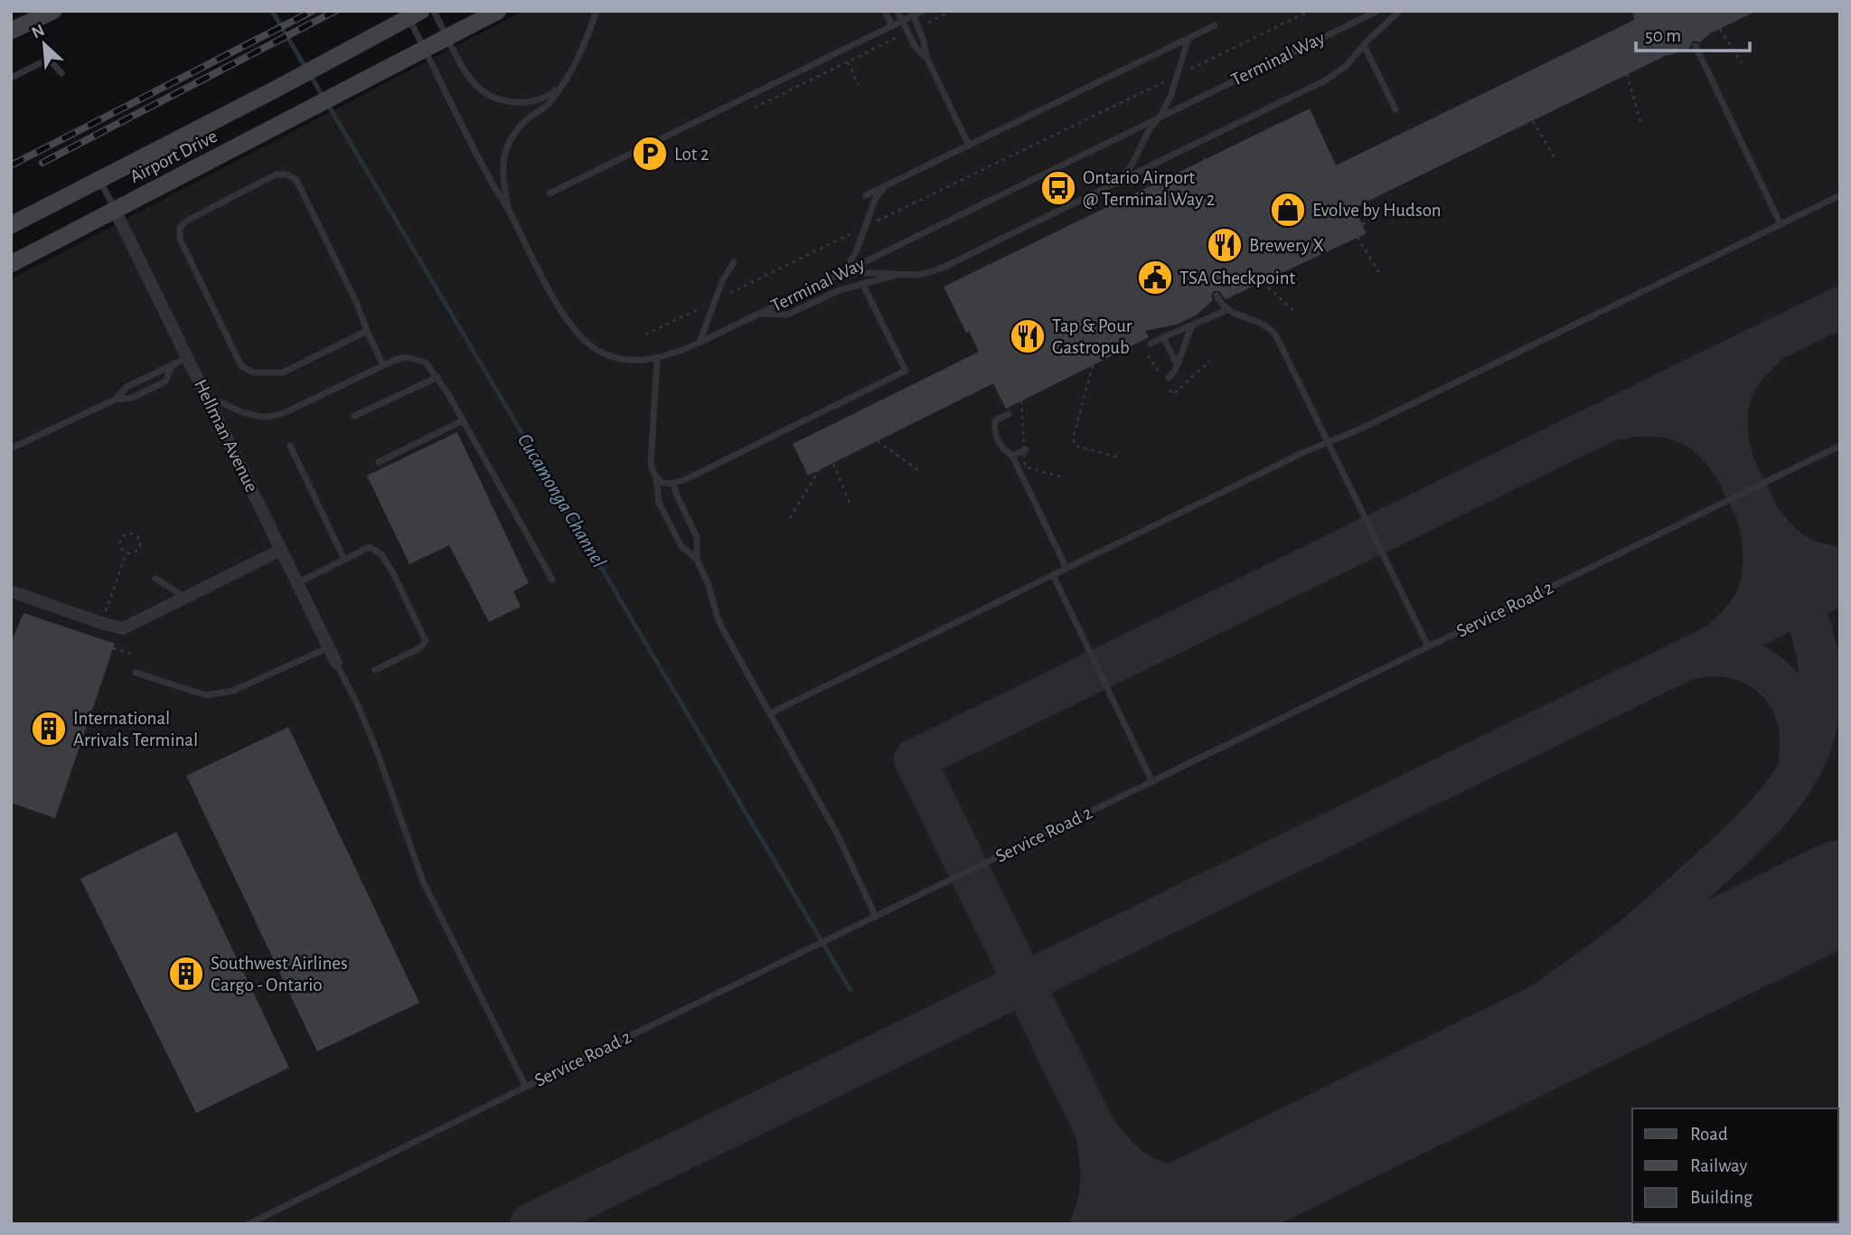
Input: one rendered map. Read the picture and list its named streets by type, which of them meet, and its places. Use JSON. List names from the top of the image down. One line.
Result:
{"streets":{"main road":["Airport Drive"],"street":["Hellman Avenue"],"lane":["Terminal Way","Service Road 2"]},"crossings":[["Terminal Way","Airport Drive"],["Airport Drive","Hellman Avenue"]],"water":["Cucamonga Channel"],"places":{"parking":["Lot 2"],"bus stop":["Ontario Airport @ Terminal Way 2"],"shop":["Evolve by Hudson"],"restaurant":["Brewery X","Tap & Pour Gastropub"],"public building":["TSA Checkpoint"],"building":["International Arrivals Terminal","Southwest Airlines Cargo - Ontario"]},"legend":["Road","Railway","Building"],"scale_bar":"50 m","north":"top left"}
